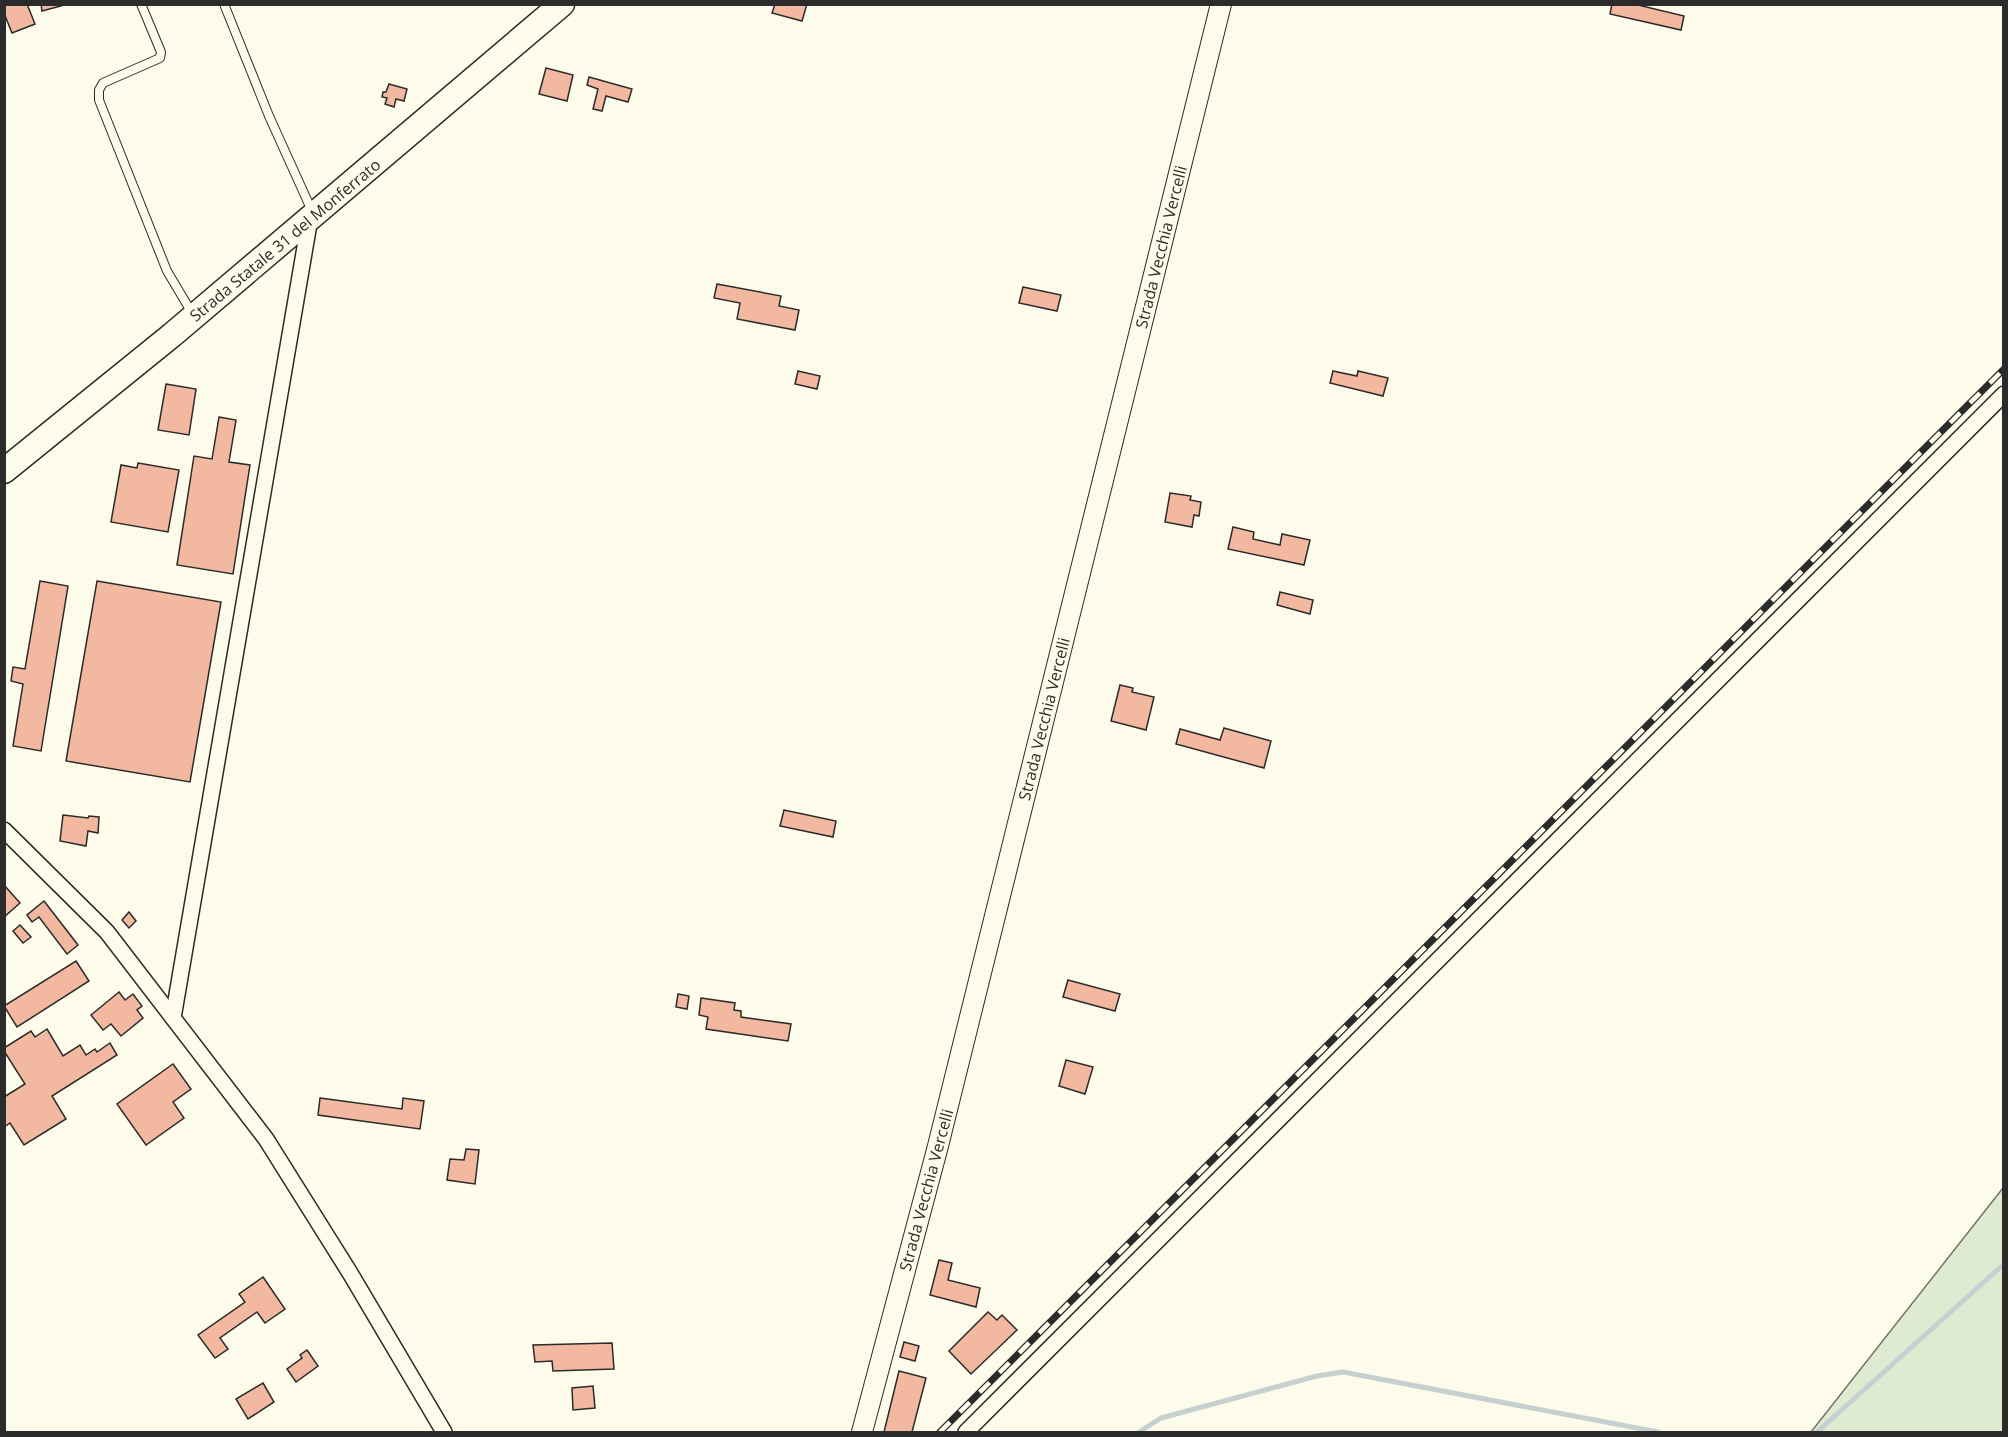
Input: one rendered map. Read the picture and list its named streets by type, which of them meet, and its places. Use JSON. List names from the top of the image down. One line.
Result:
{"streets":{"main road":["Strada Statale 31 del Monferrato"],"street":["Strada Vecchia Vercelli"]}}
